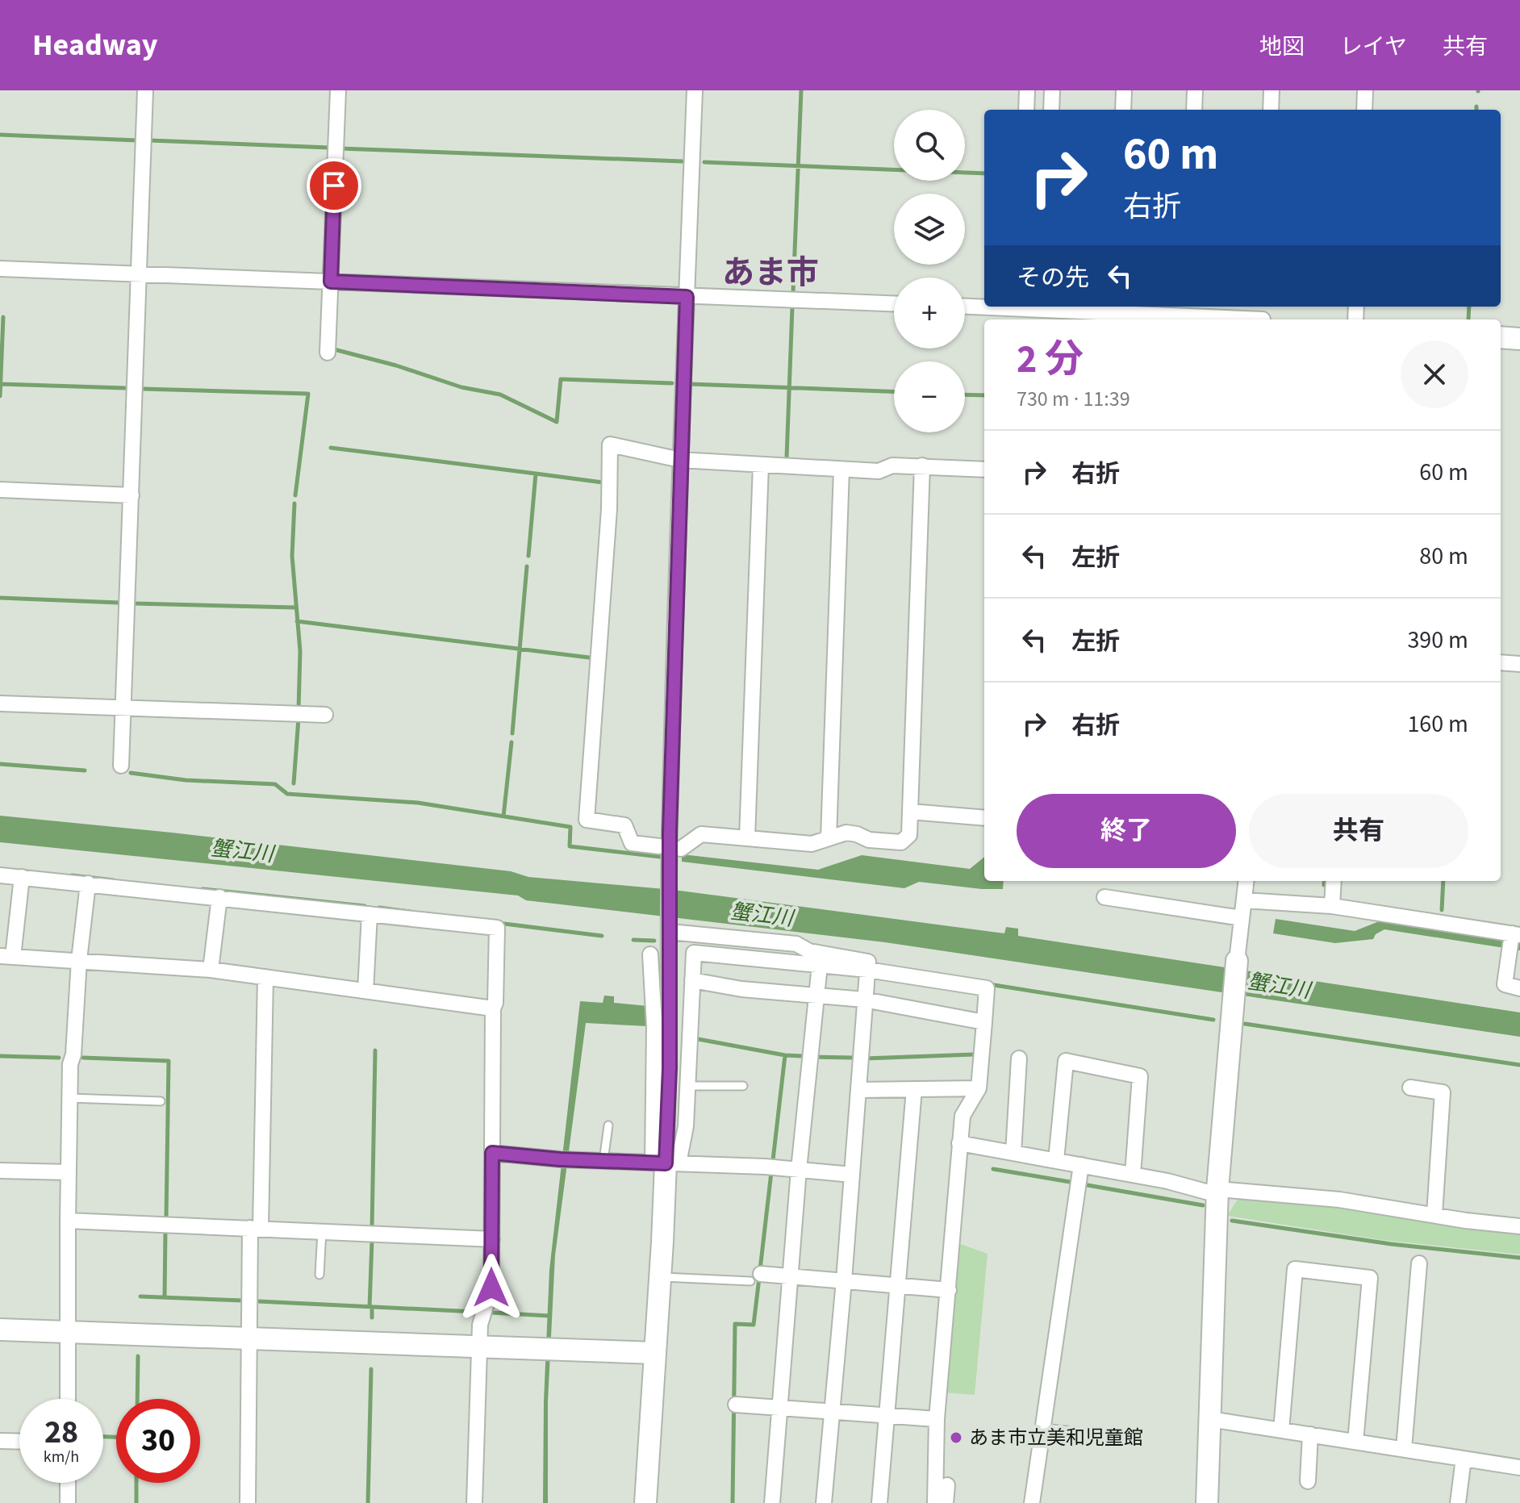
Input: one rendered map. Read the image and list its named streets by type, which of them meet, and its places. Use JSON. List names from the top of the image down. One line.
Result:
{"districts":["あま市"],"water":["蟹江川"],"places":["あま市立美和児童館"],"page":{"header":"Headway","nav":["地図","レイヤ","共有"],"map_buttons":["+","−"],"turn":["60 m","右折"],"then":"その先","heading":["2 分","730 m · 11:39"],"list":[{"name":"右折","value":"60 m"},{"name":"左折","value":"80 m"},{"name":"左折","value":"390 m"},{"name":"右折","value":"160 m"}],"buttons":["終了","共有"],"speed":"28 km/h","limit":"30"}}
